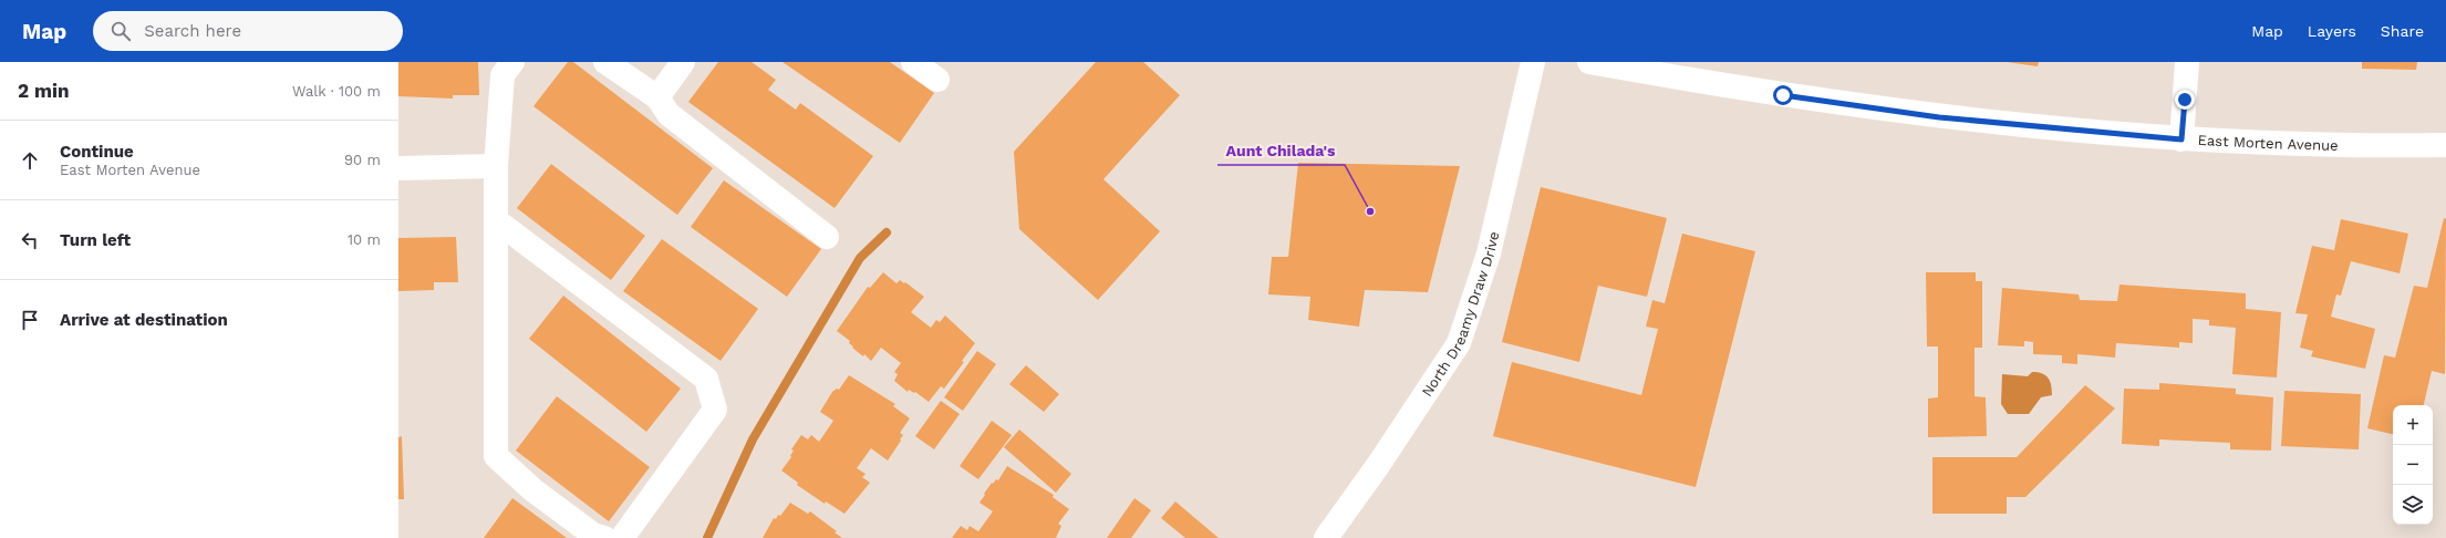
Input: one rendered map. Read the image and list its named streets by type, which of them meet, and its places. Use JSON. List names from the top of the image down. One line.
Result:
{"streets":{"street":["East Morten Avenue","North Dreamy Draw Drive"]},"places":["Aunt Chilada's"],"page":{"header":"Map","search":"Search here","nav":["Map","Layers","Share"],"heading":["2 min","Walk · 100 m"],"list":[["Continue","East Morten Avenue","90 m"],["Turn left","10 m"],"Arrive at destination"],"map_buttons":["+","−"]}}
